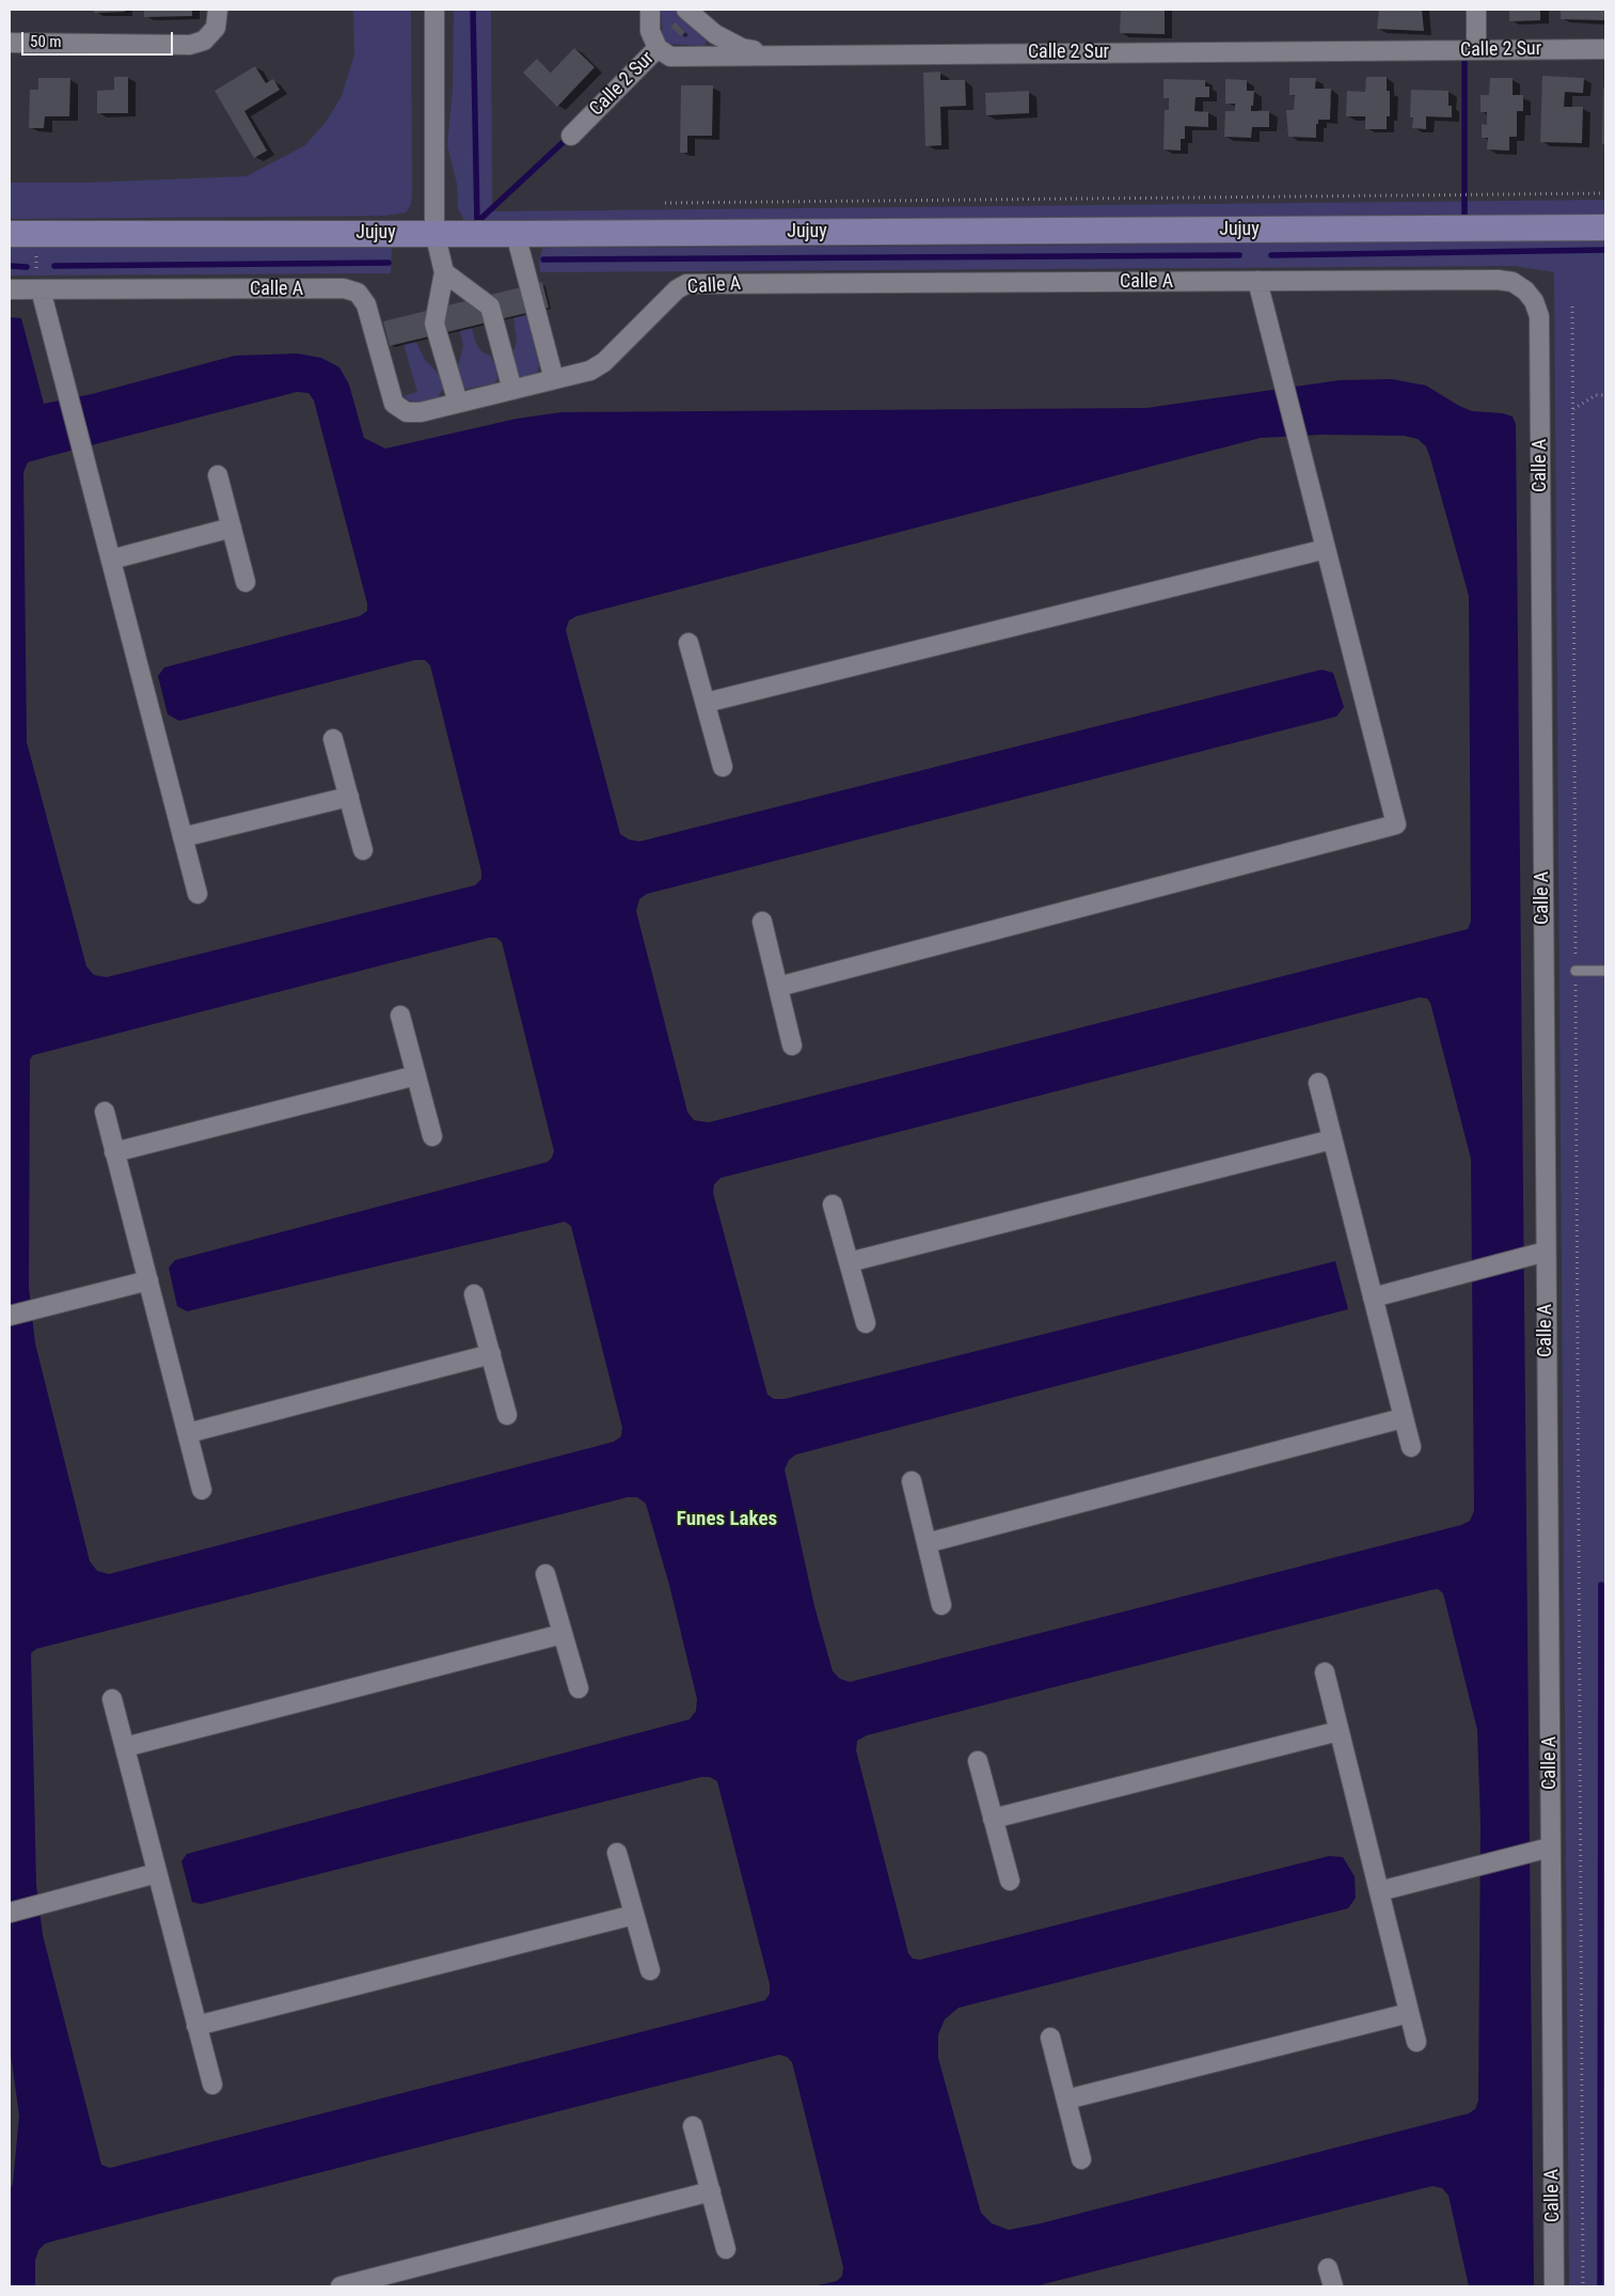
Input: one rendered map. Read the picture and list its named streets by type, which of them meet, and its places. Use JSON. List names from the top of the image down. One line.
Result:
{"streets":{"street":["Calle 2 Sur","Jujuy","Calle A"]},"districts":["Funes Lakes"],"scale_bar":"50 m"}
